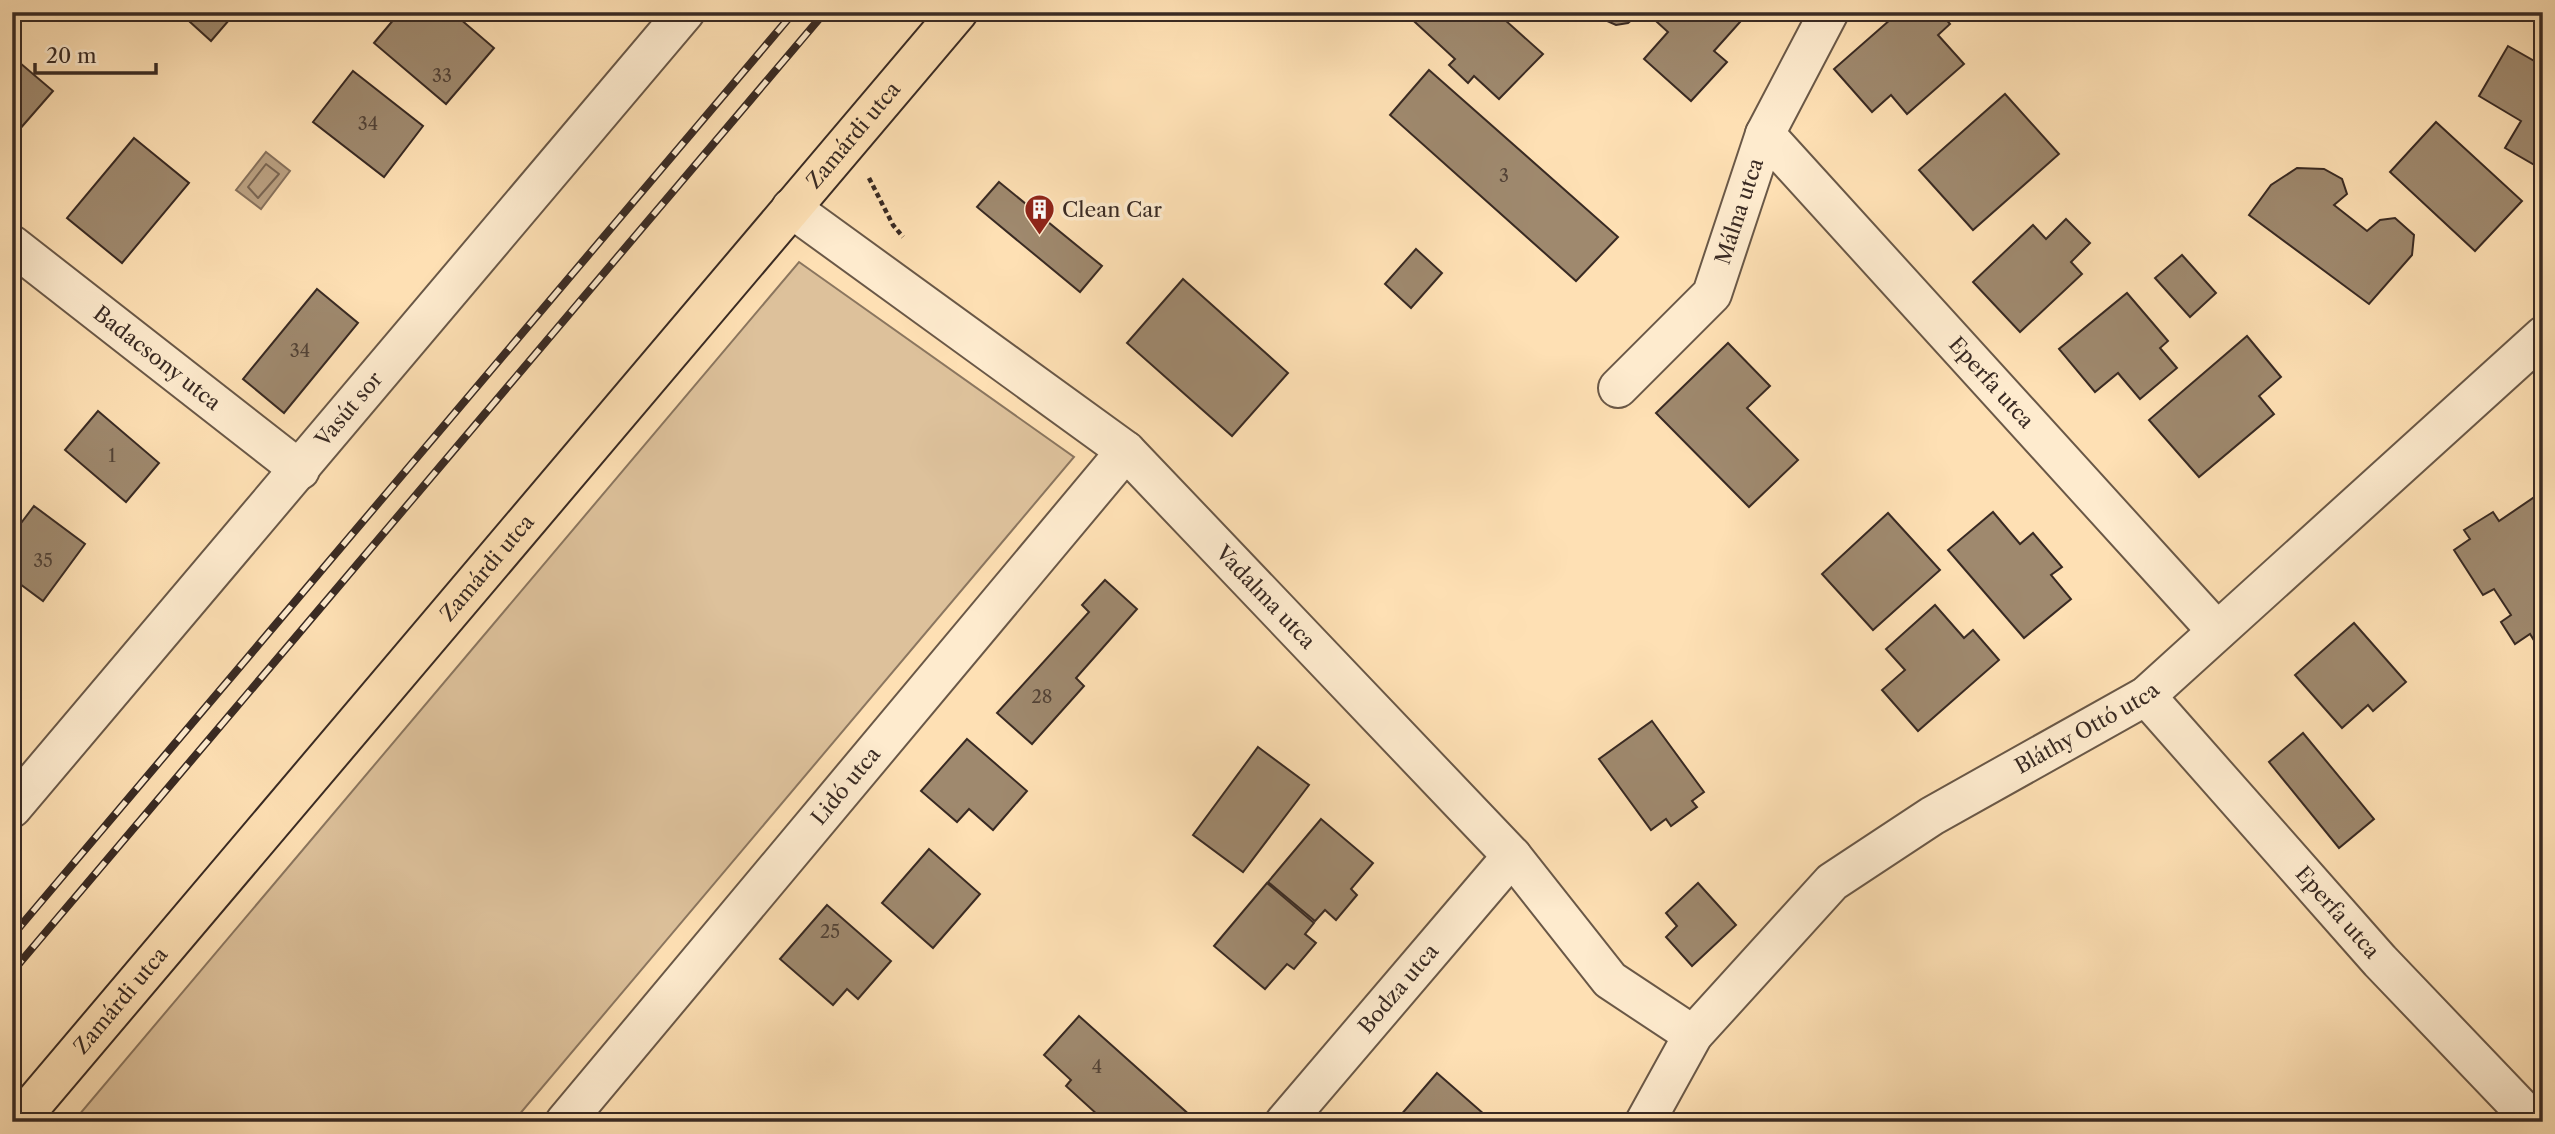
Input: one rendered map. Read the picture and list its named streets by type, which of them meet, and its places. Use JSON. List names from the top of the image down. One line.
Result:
{"streets":{"main road":["Zamárdi utca"],"street":["Málna utca","Badacsony utca","Eperfa utca","Vasút sor","Vadalma utca","Bláthy Ottó utca","Lidó utca","Bodza utca"]},"crossings":[["Zamárdi utca","Vadalma utca"],["Málna utca","Eperfa utca"],["Badacsony utca","Vasút sor"],["Eperfa utca","Bláthy Ottó utca"],["Vadalma utca","Bláthy Ottó utca"],["Vadalma utca","Lidó utca"],["Vadalma utca","Bodza utca"]],"places":{"building":["Clean Car"]},"house_numbers":["33","34","3","34","1","35","28","25","4"],"scale_bar":"20 m"}
